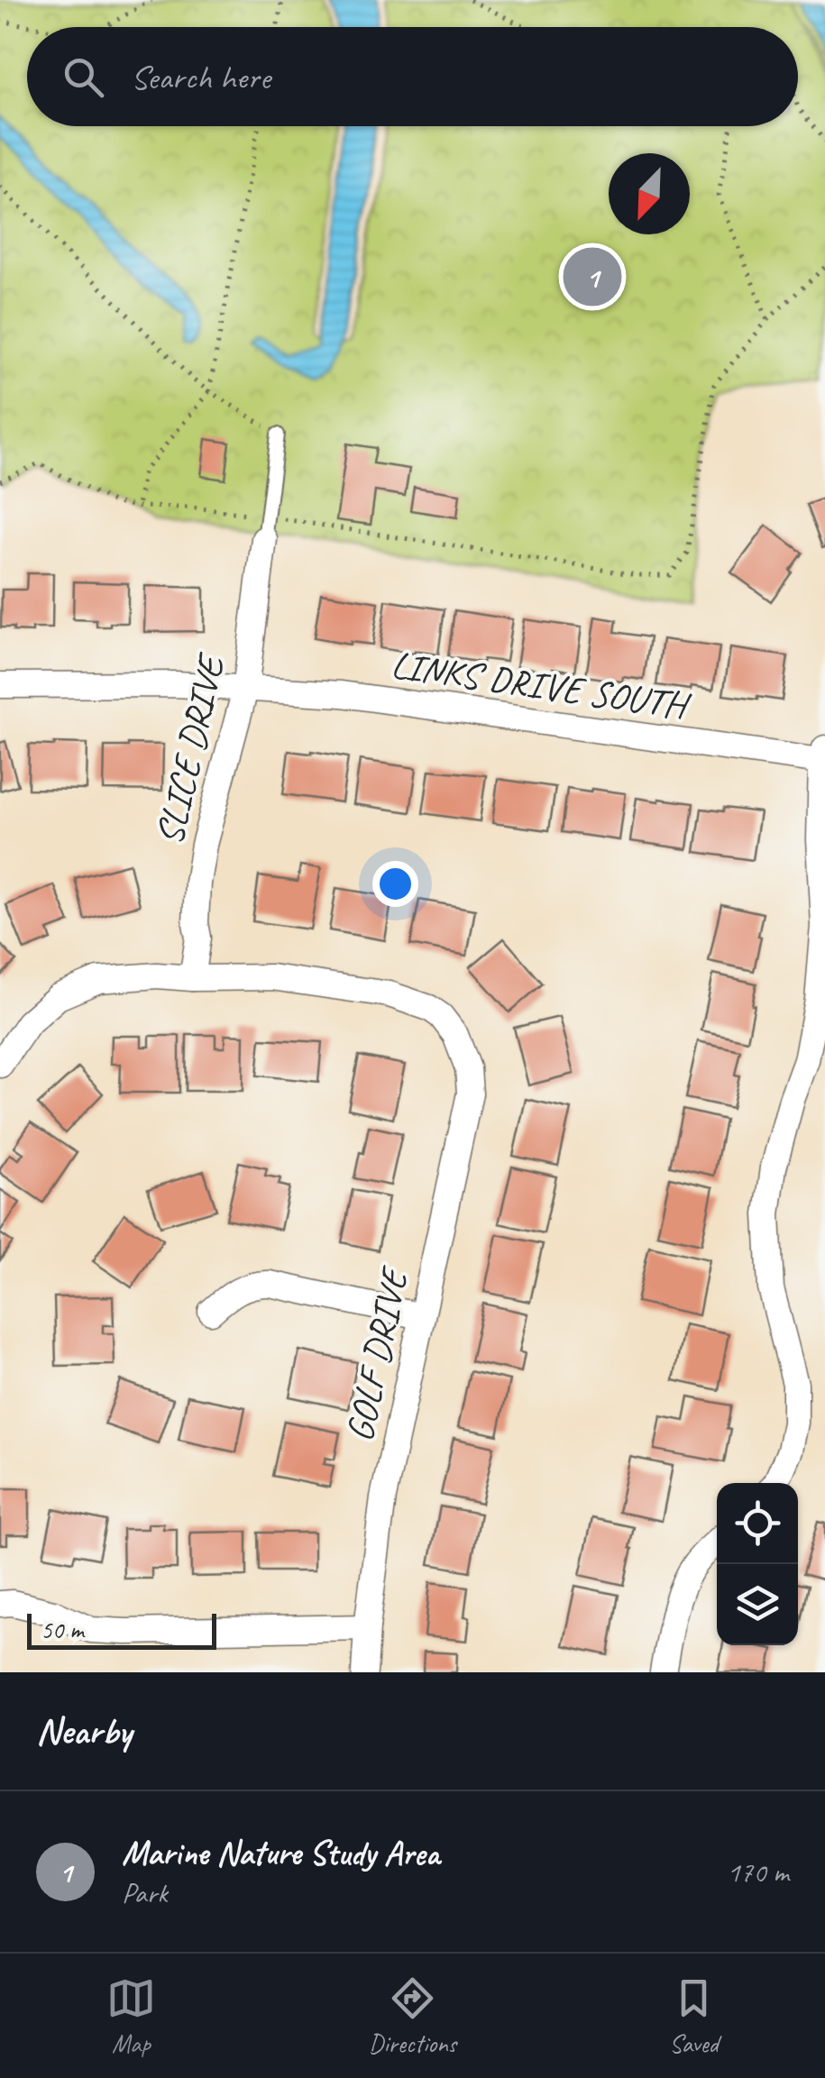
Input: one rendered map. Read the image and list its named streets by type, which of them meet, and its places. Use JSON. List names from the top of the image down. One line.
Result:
{"streets":{"street":["LINKS DRIVE SOUTH","SLICE DRIVE","GOLF DRIVE"]},"crossings":[["LINKS DRIVE SOUTH","SLICE DRIVE"],["SLICE DRIVE","GOLF DRIVE"]],"scale_bar":"50 m","north":"bottom left","page":{"search":"Search here","pins":"1","scale":"50 m","heading":"Nearby","list":[{"mark":"1","name":"Marine Nature Study Area","note":"Park","value":"170 m"}],"nav":["Map","Directions","Saved"]}}
